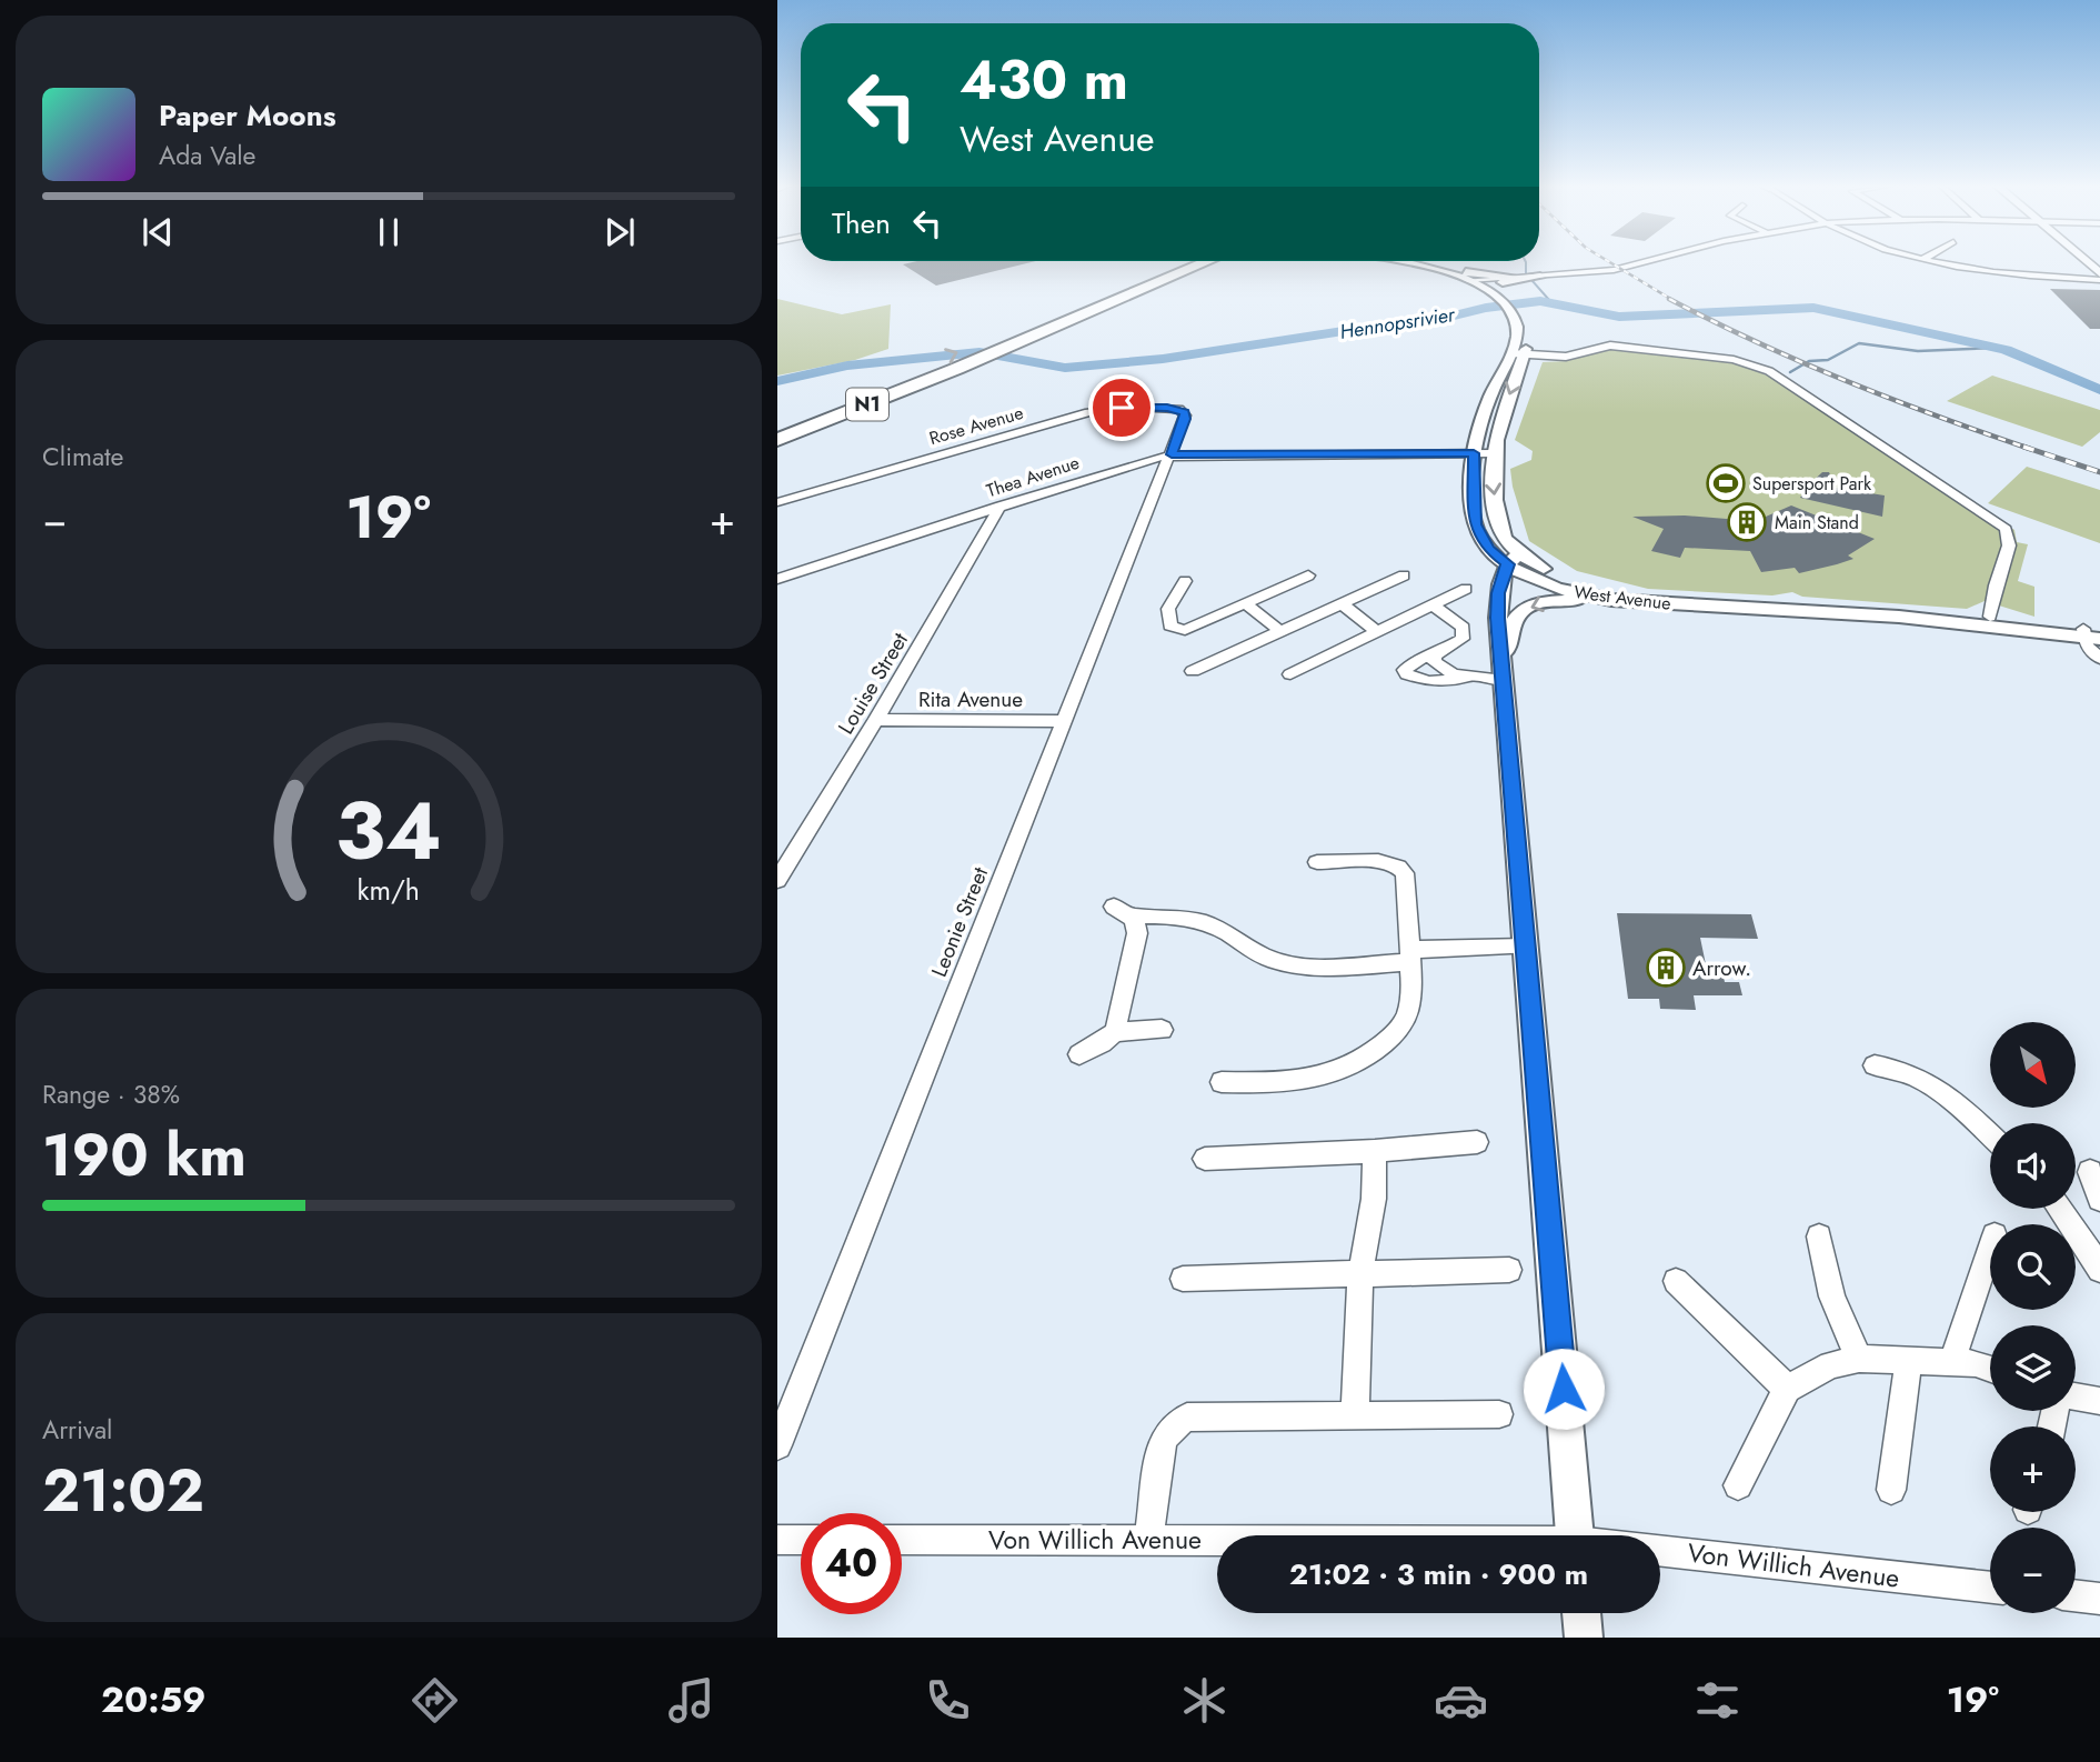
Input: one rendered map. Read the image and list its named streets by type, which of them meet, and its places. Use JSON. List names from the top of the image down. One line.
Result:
{"streets":{"highway":["N1"],"street":["Rose Avenue","Thea Avenue","West Avenue","Louise Street","Rita Avenue","Leonie Street","Von Willich Avenue"]},"crossings":[["Rose Avenue","Leonie Street"],["Thea Avenue","West Avenue"],["Thea Avenue","Louise Street"],["Thea Avenue","Leonie Street"],["Louise Street","Rita Avenue"],["Rita Avenue","Leonie Street"]],"water":["Hennopsrivier"],"places":{"sports":["Supersport Park"],"building":["Main Stand","Arrow."]},"north":"bottom right","page":{"turn":["430 m","West Avenue"],"song":["Paper Moons","Ada Vale"],"then":"Then","tile":["Climate",["Range · 38%","190 km"],["Arrival","21:02"]],"heat":["−","19°","+"],"map_buttons":["+","−"],"limit":"40","trip":"21:02 · 3 min · 900 m","tabs":["20:59","19°"],"gauge":["34","km/h"]}}
